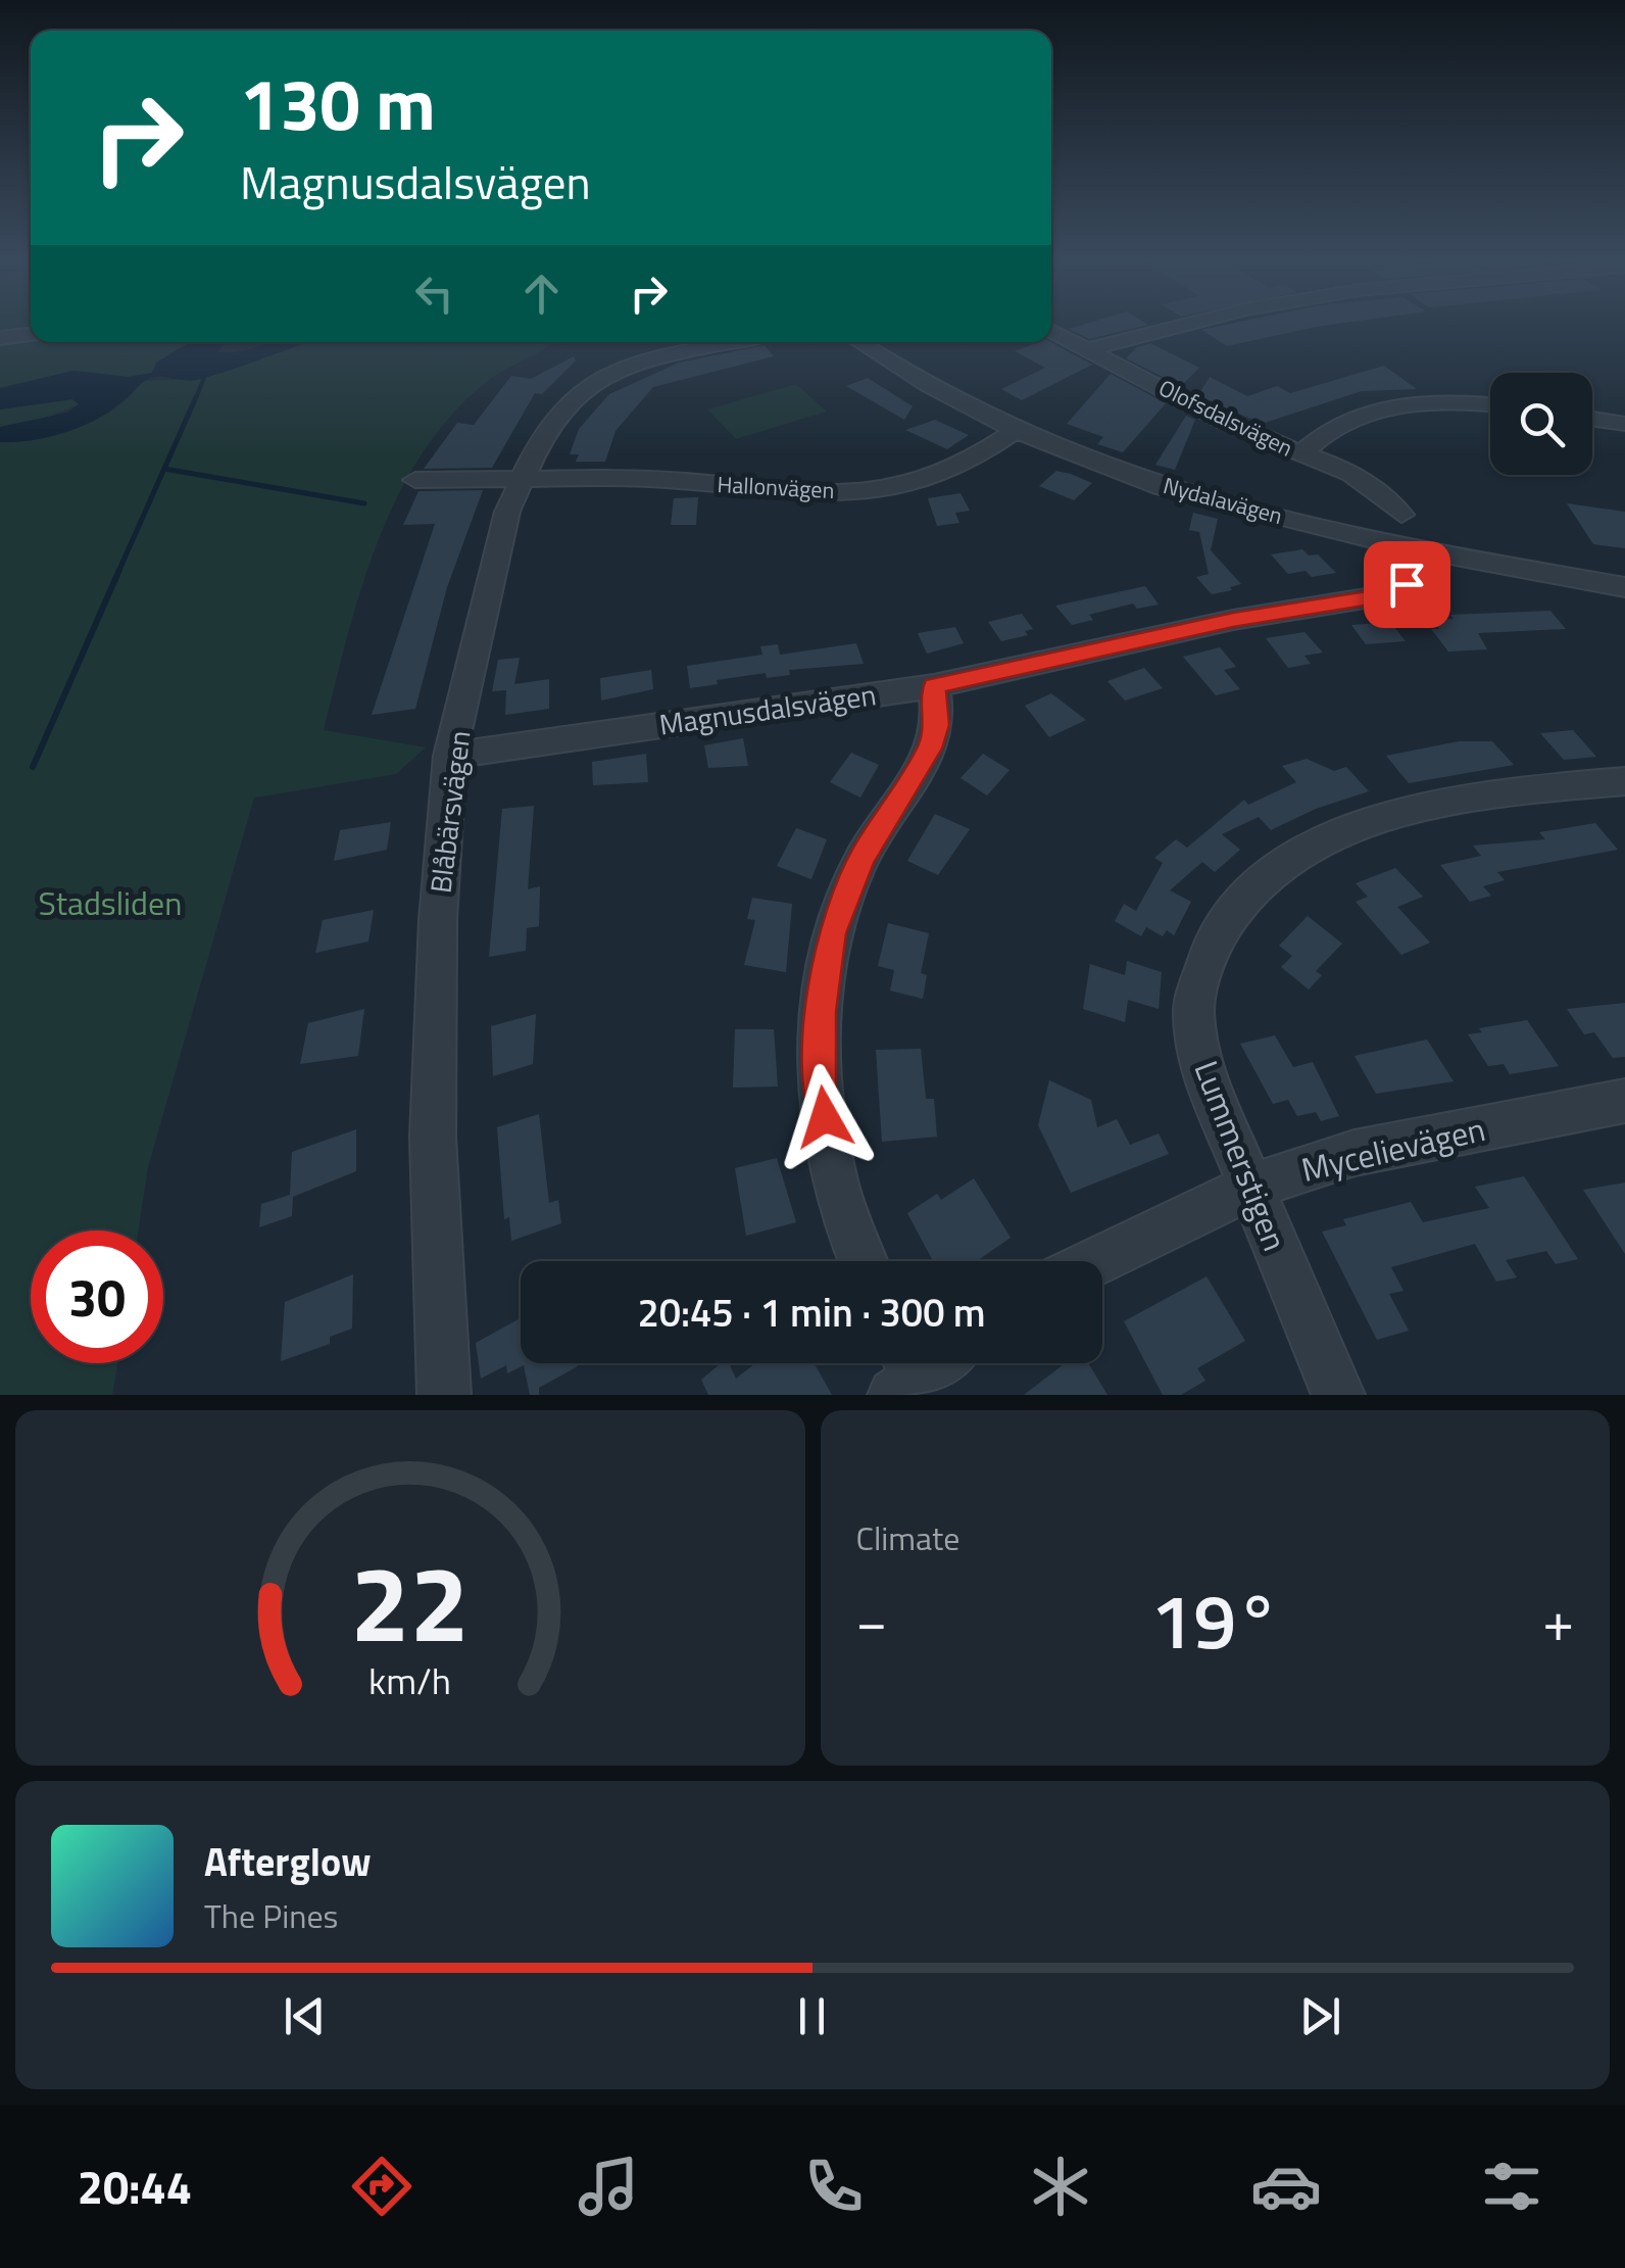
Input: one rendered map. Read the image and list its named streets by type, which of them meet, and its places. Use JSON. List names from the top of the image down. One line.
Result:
{"streets":{"street":["Olofsdalsvägen","Hallonvägen","Nydalavägen","Magnusdalsvägen","Blåbärsvägen","Mycelievägen","Lummerstigen"]},"crossings":[["Hallonvägen","Nydalavägen"],["Hallonvägen","Blåbärsvägen"],["Nydalavägen","Magnusdalsvägen"],["Magnusdalsvägen","Blåbärsvägen"],["Mycelievägen","Lummerstigen"]],"parks":["Stadsliden"],"page":{"turn":["130 m","Magnusdalsvägen"],"limit":"30","trip":"20:45 · 1 min · 300 m","tile":"Climate","heat":["−","19°","+"],"song":["Afterglow","The Pines"],"tabs":"20:44","gauge":["22","km/h"]}}
